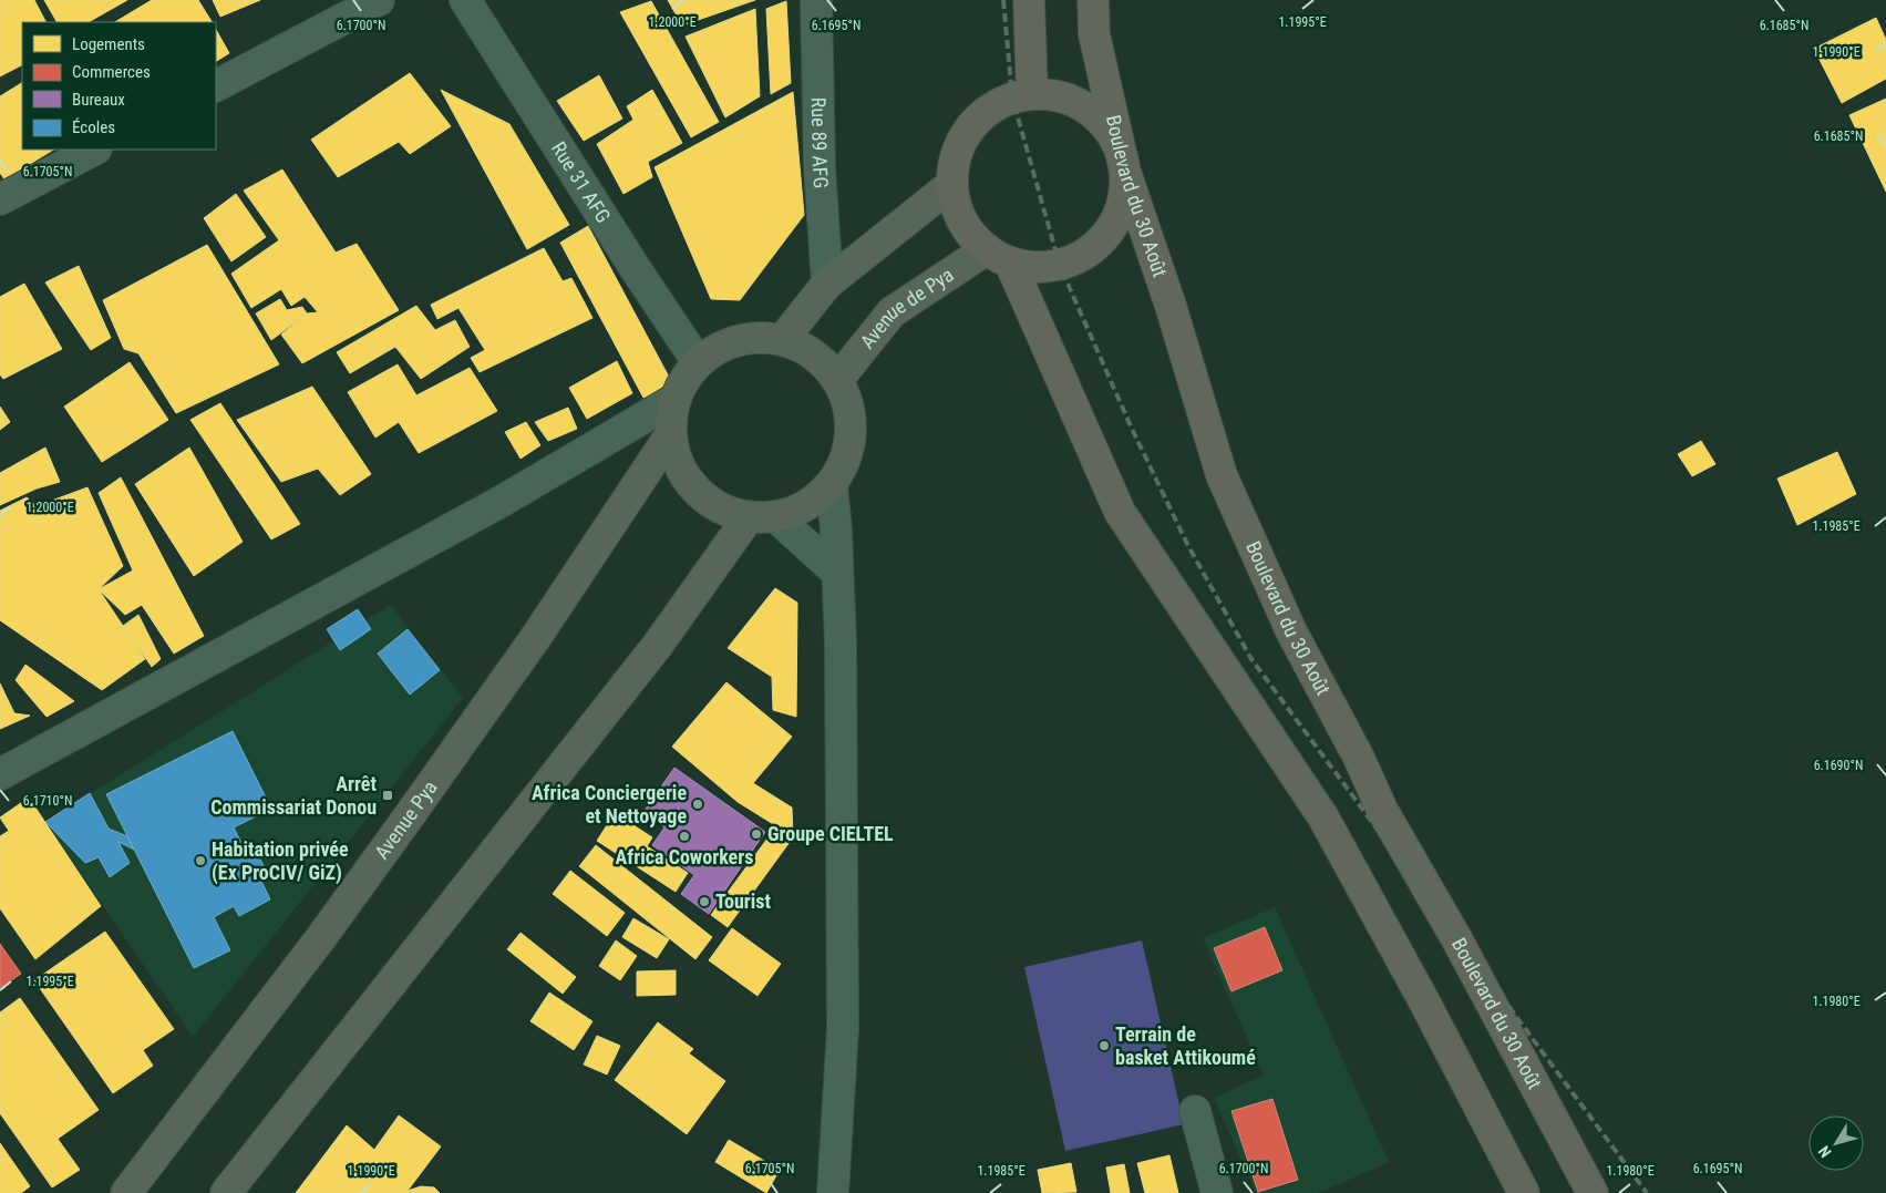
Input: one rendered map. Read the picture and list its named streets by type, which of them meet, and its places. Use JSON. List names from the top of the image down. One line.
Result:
{"streets":{"highway":["Boulevard du 30 Août"],"main road":["Avenue de Pya","Avenue Pya"],"street":["Rue 89 AFG","Rue 31 AFG"]},"crossings":[["Rue 31 AFG","Avenue de Pya"],["Rue 31 AFG","Avenue Pya"],["Boulevard du 30 Août","Avenue de Pya"],["Avenue de Pya","Avenue Pya"]],"places":{"transit":["Arrêt Commissariat Donou"],"other":["Africa Conciergerie et Nettoyage","Groupe CIELTEL","Africa Coworkers","Habitation privée (Ex ProCIV/ GiZ)","Tourist","Terrain de basket Attikoumé"]},"legend":["Logements","Commerces","Bureaux","Écoles"],"north":"bottom left","coordinates":["1.2000°E","1.1995°E","6.1700°N","6.1695°N","6.1685°N","1.1990°E","6.1705°N","1.1985°E","6.1690°N","6.1710°N","1.1980°E"]}
